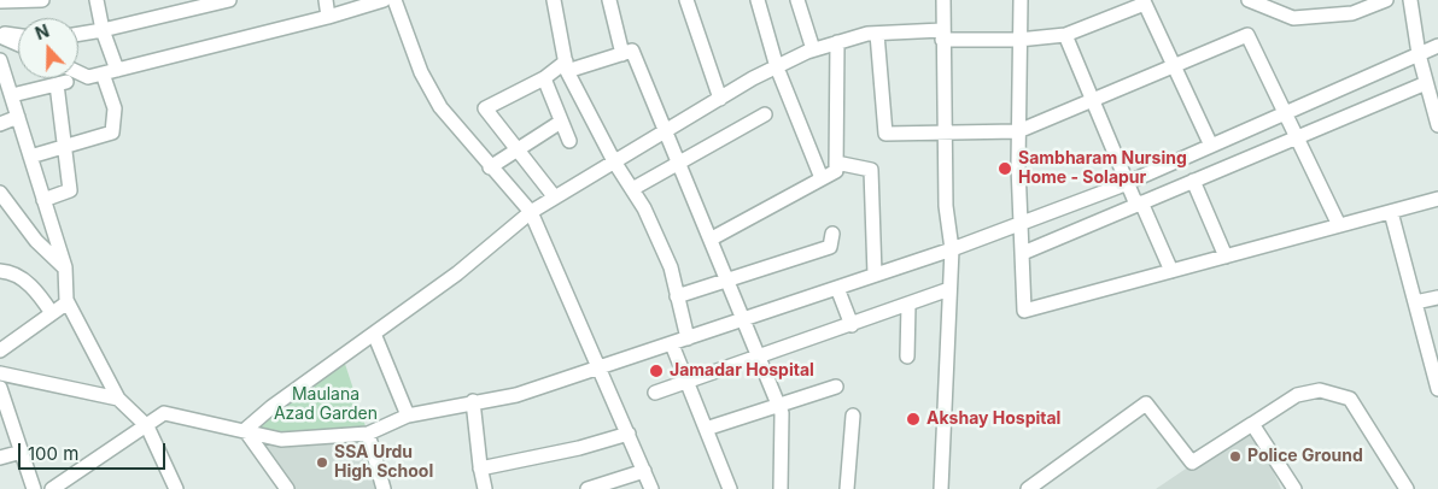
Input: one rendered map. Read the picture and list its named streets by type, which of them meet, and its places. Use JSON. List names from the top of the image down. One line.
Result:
{"parks":["Maulana Azad Garden"],"places":["Sambharam Nursing Home - Solapur","Jamadar Hospital","Akshay Hospital","Police Ground","SSA Urdu High School"],"scale_bar":"100 m","north":"top"}
